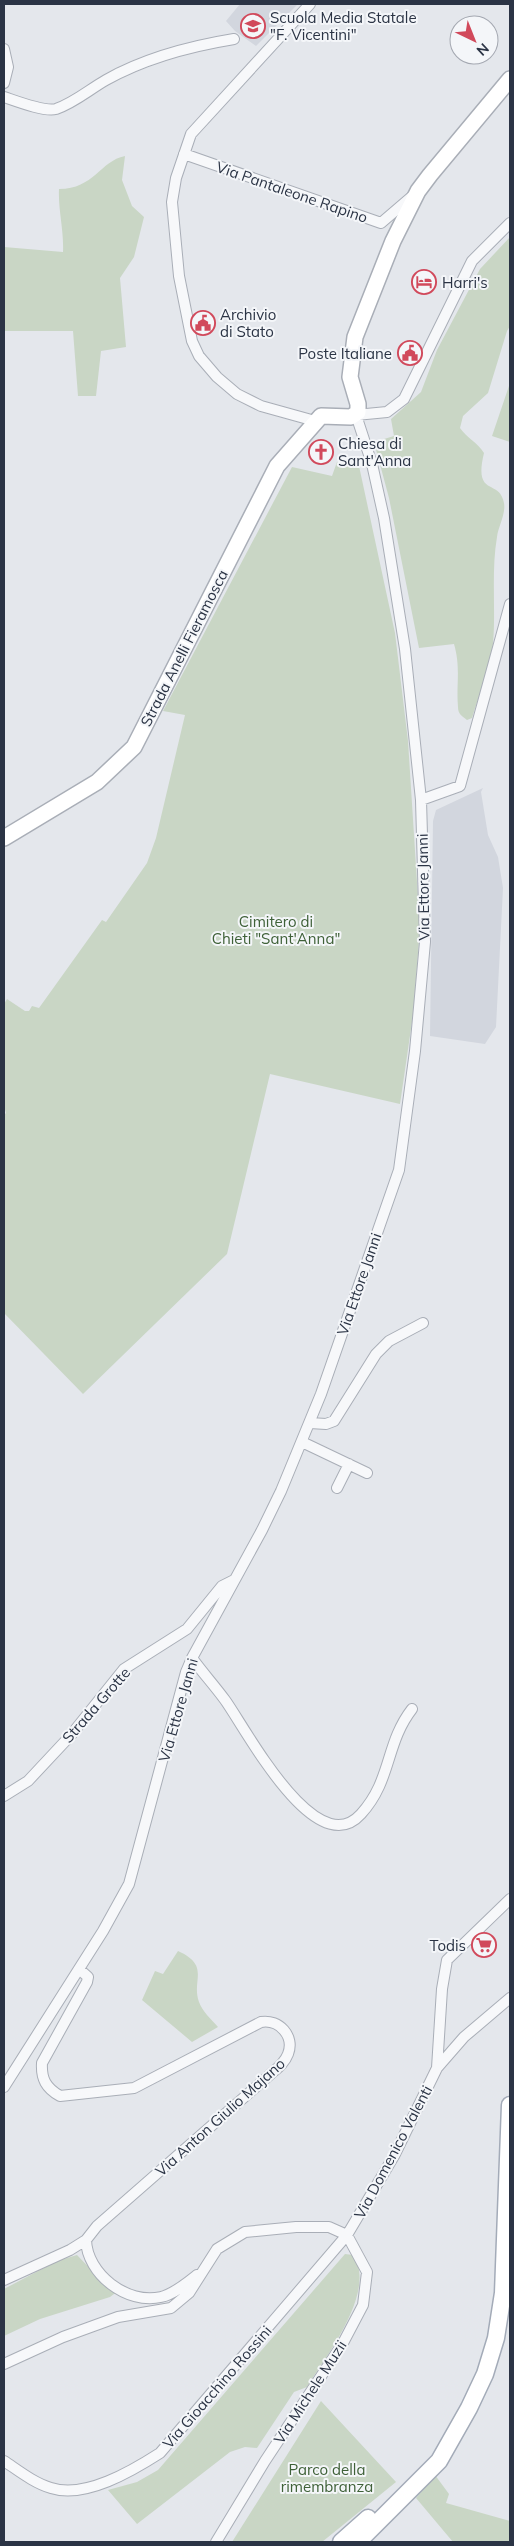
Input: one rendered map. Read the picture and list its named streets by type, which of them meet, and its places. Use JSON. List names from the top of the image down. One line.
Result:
{"streets":{"street":["Via Pantaleone Rapino","Strada Anelli Fieramosca","Via Ettore Janni","Strada Grotte","Via Anton Giulio Majano","Via Domenico Valenti","Via Gioacchino Rossini","Via Michele Muzii"]},"crossings":[["Via Ettore Janni","Strada Grotte"],["Via Ettore Janni","Via Anton Giulio Majano"],["Via Domenico Valenti","Via Gioacchino Rossini"],["Via Domenico Valenti","Via Michele Muzii"],["Via Gioacchino Rossini","Via Michele Muzii"]],"parks":["Cimitero di Chieti \"Sant'Anna\"","Parco della rimembranza"],"places":{"school or university":["Scuola Media Statale \"F. Vicentini\""],"hotel":["Harri's"],"public building":["Archivio di Stato","Poste Italiane"],"church":["Chiesa di Sant'Anna"],"supermarket":["Todis"]},"north":"bottom right"}
